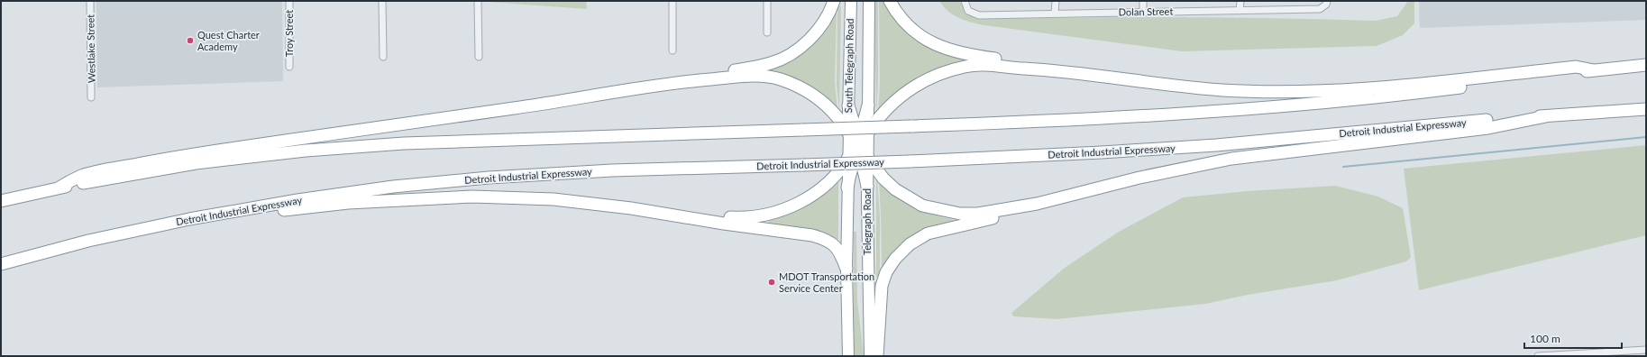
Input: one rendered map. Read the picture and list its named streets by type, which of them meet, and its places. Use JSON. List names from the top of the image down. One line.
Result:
{"streets":{"highway":["South Telegraph Road","Detroit Industrial Expressway","Telegraph Road"],"street":["Dolan Street","Troy Street","Westlake Street"]},"crossings":[["South Telegraph Road","Telegraph Road"]],"places":["Quest Charter Academy","MDOT Transportation Service Center"],"scale_bar":"100 m"}
